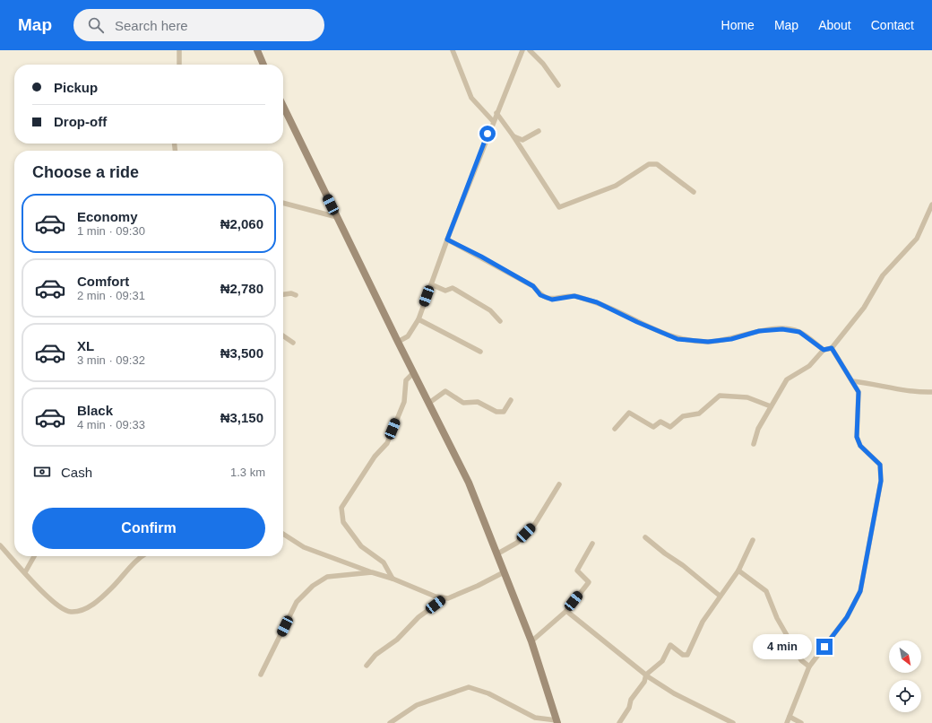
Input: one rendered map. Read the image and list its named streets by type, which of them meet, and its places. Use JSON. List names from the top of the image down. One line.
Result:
{"north":"bottom right","page":{"header":"Map","search":"Search here","nav":["Home","Map","About","Contact"],"banner":["Pickup","Drop-off"],"heading":"Choose a ride","list":[{"name":"Economy","note":"1 min · 09:30","value":"₦2,060"},{"name":"Comfort","note":"2 min · 09:31","value":"₦2,780"},{"name":"XL","note":"3 min · 09:32","value":"₦3,500"},{"name":"Black","note":"4 min · 09:33","value":"₦3,150"}],"pay":["Cash","1.3 km"],"buttons":"Confirm","bubble":"4 min"}}
